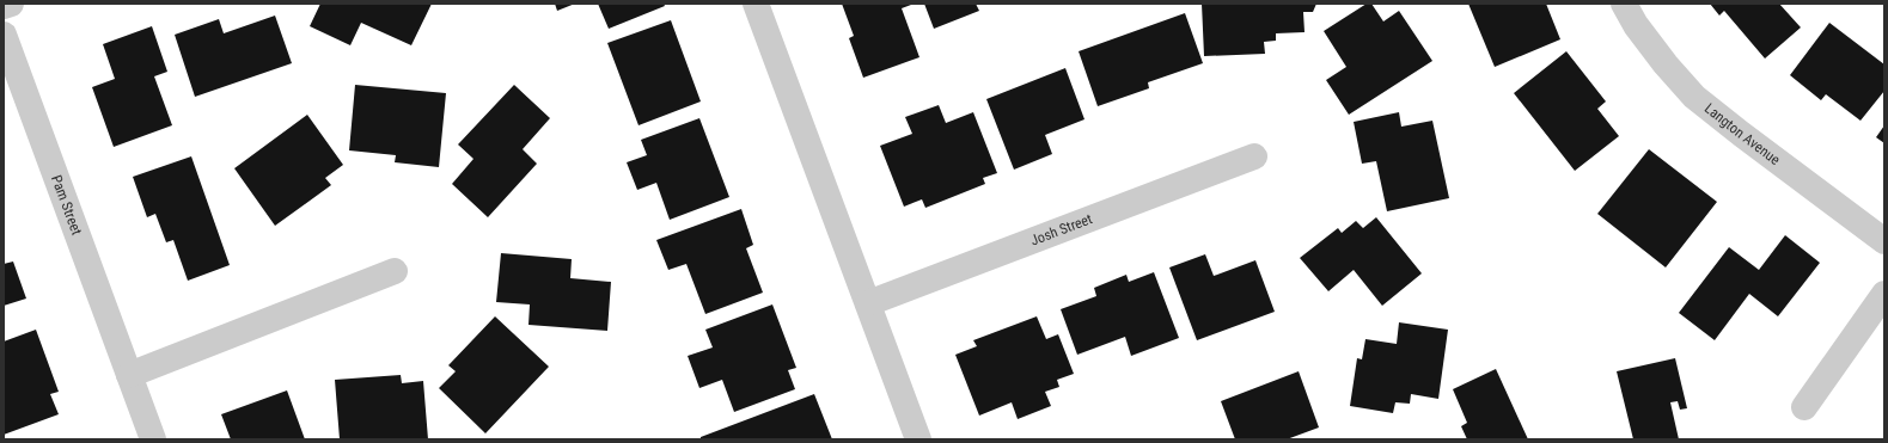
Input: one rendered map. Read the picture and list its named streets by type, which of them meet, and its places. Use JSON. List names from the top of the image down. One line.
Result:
{"streets":{"street":["Langton Avenue","Pam Street","Josh Street"]}}
